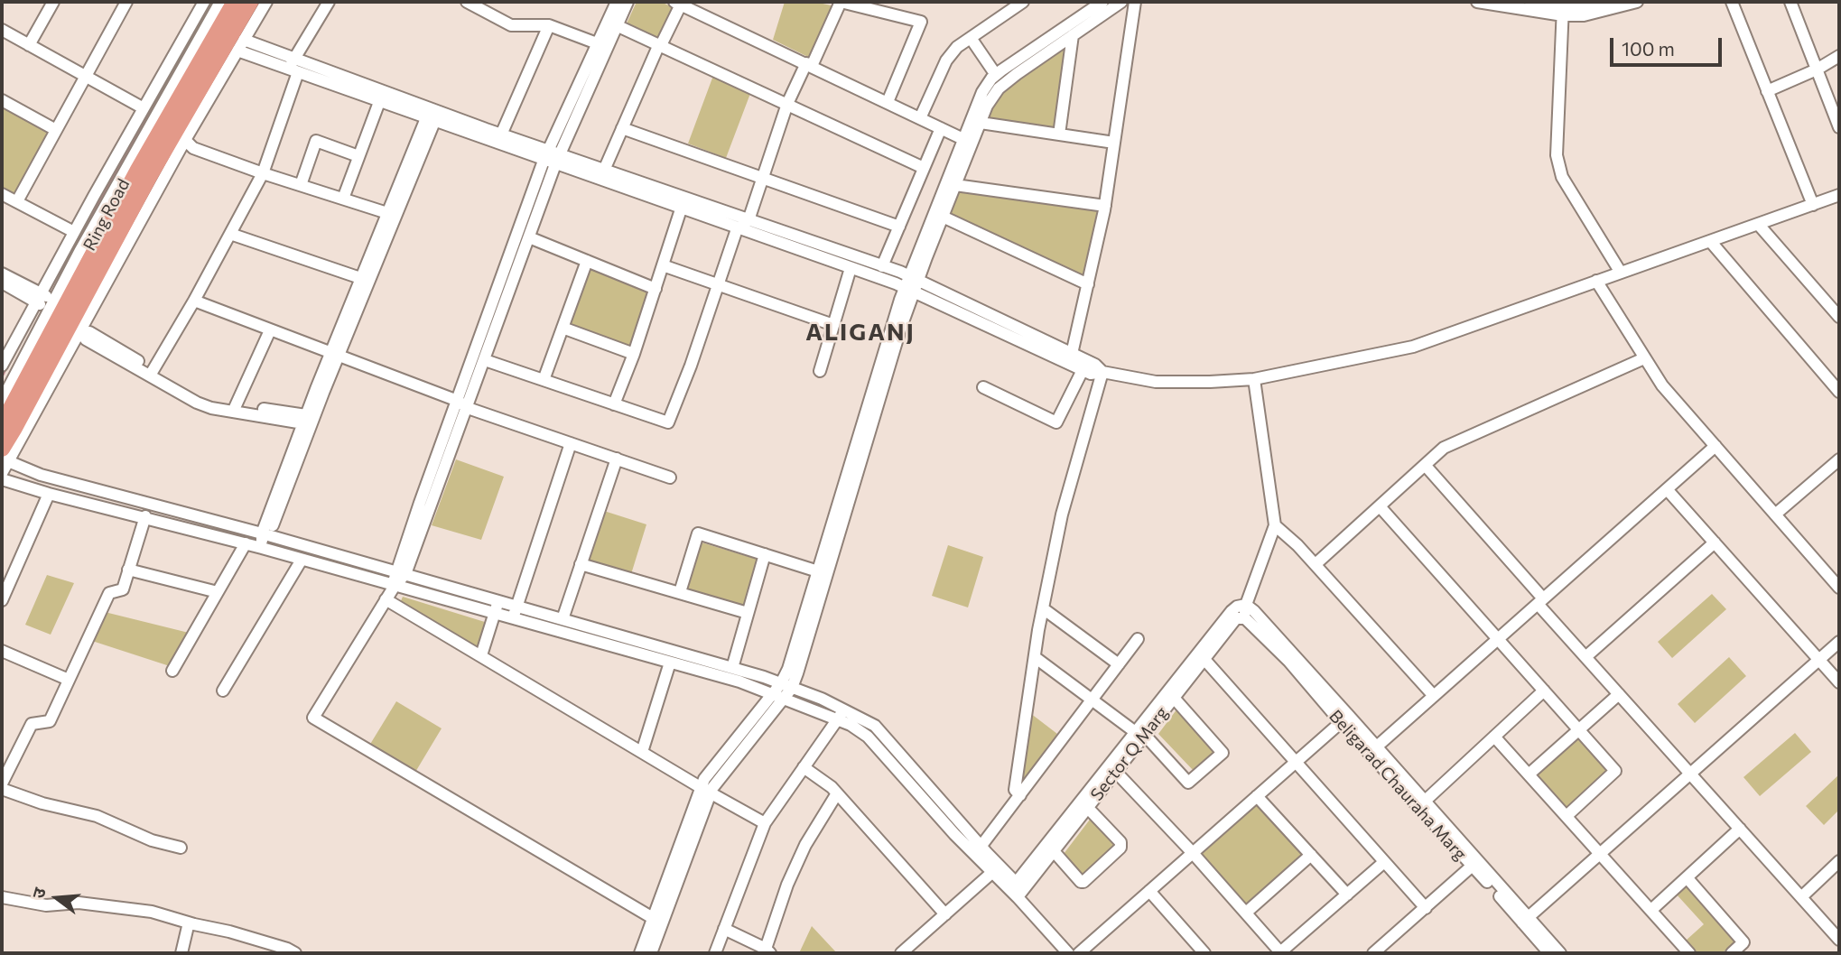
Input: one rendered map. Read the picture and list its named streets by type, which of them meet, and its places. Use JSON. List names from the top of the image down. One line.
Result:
{"streets":{"highway":["Ring Road"],"street":["Sector Q Marg","Beligarad Chauraha Marg"]},"crossings":[["Sector Q Marg","Beligarad Chauraha Marg"]],"districts":["ALIGANJ"],"scale_bar":"100 m","north":"left"}
